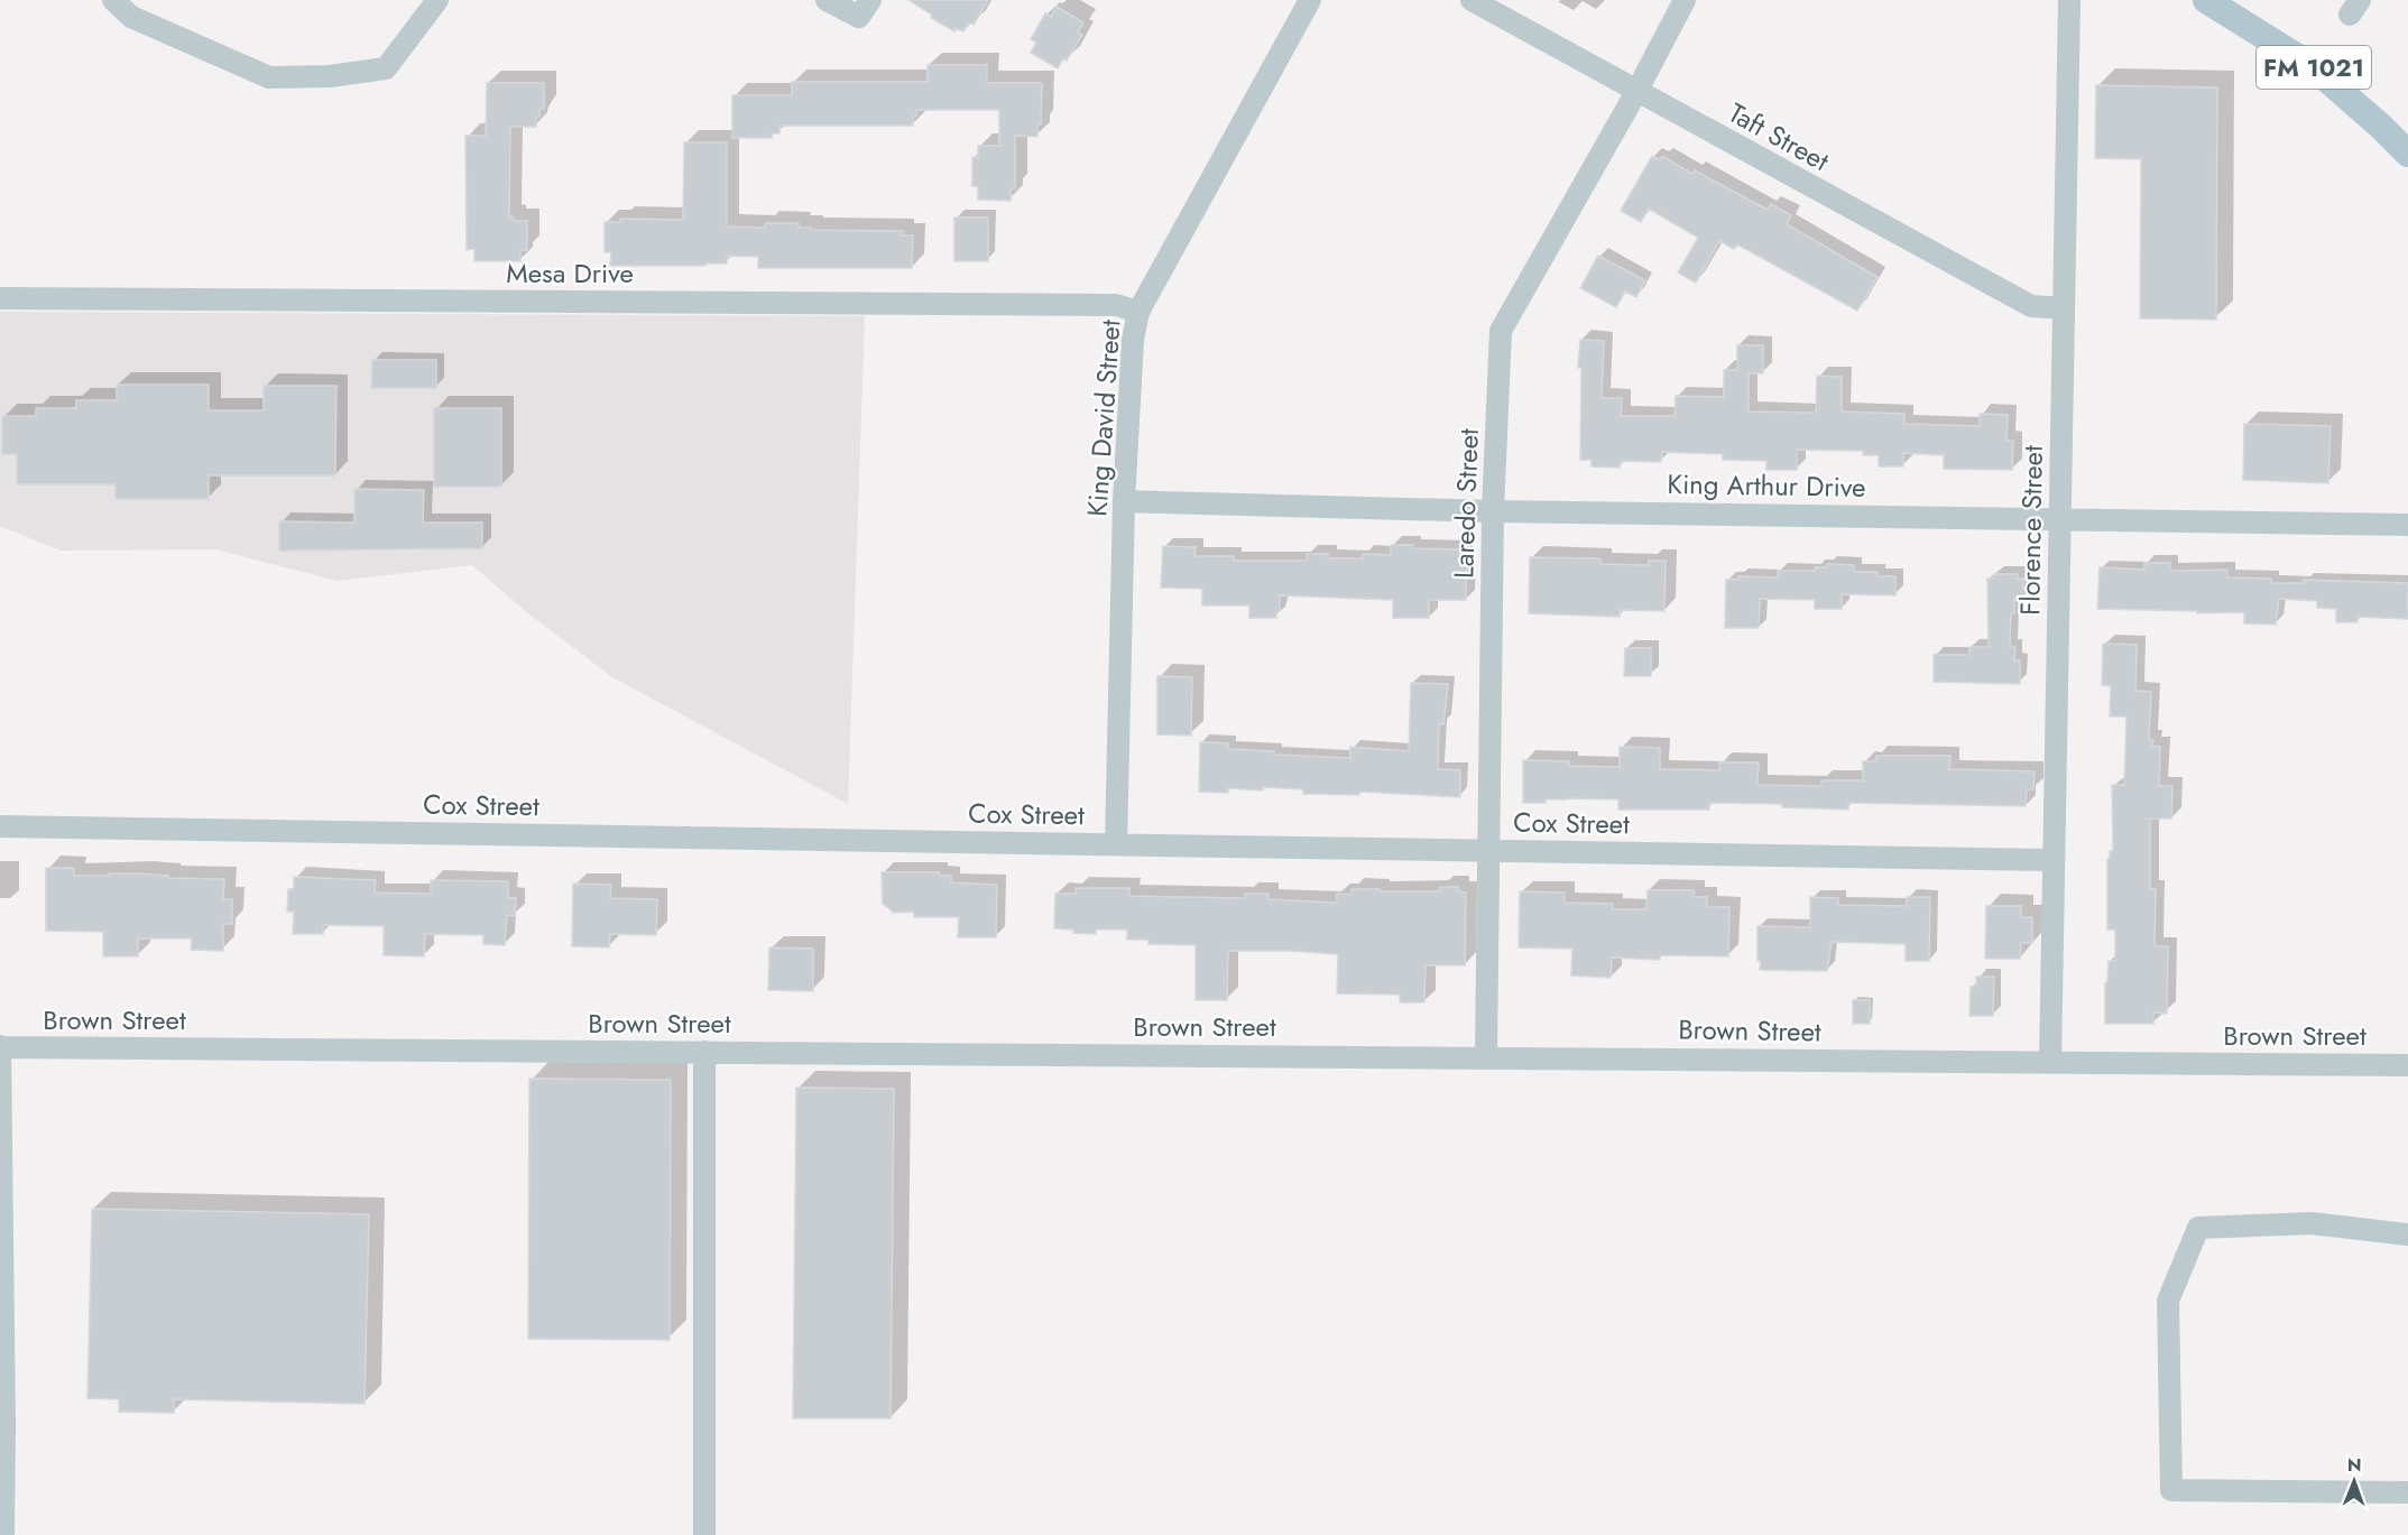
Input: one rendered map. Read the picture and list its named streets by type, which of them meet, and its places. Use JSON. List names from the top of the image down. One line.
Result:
{"streets":{"main road":["FM 1021"],"street":["Taft Street","Mesa Drive","King David Street","King Arthur Drive","Laredo Street","Florence Street","Cox Street","Brown Street"]},"crossings":[["Taft Street","Laredo Street"],["Taft Street","Florence Street"],["Mesa Drive","King David Street"],["King David Street","King Arthur Drive"],["King David Street","Cox Street"],["King Arthur Drive","Laredo Street"],["King Arthur Drive","Florence Street"],["Laredo Street","Cox Street"],["Laredo Street","Brown Street"],["Florence Street","Cox Street"],["Florence Street","Brown Street"]],"north":"top"}
